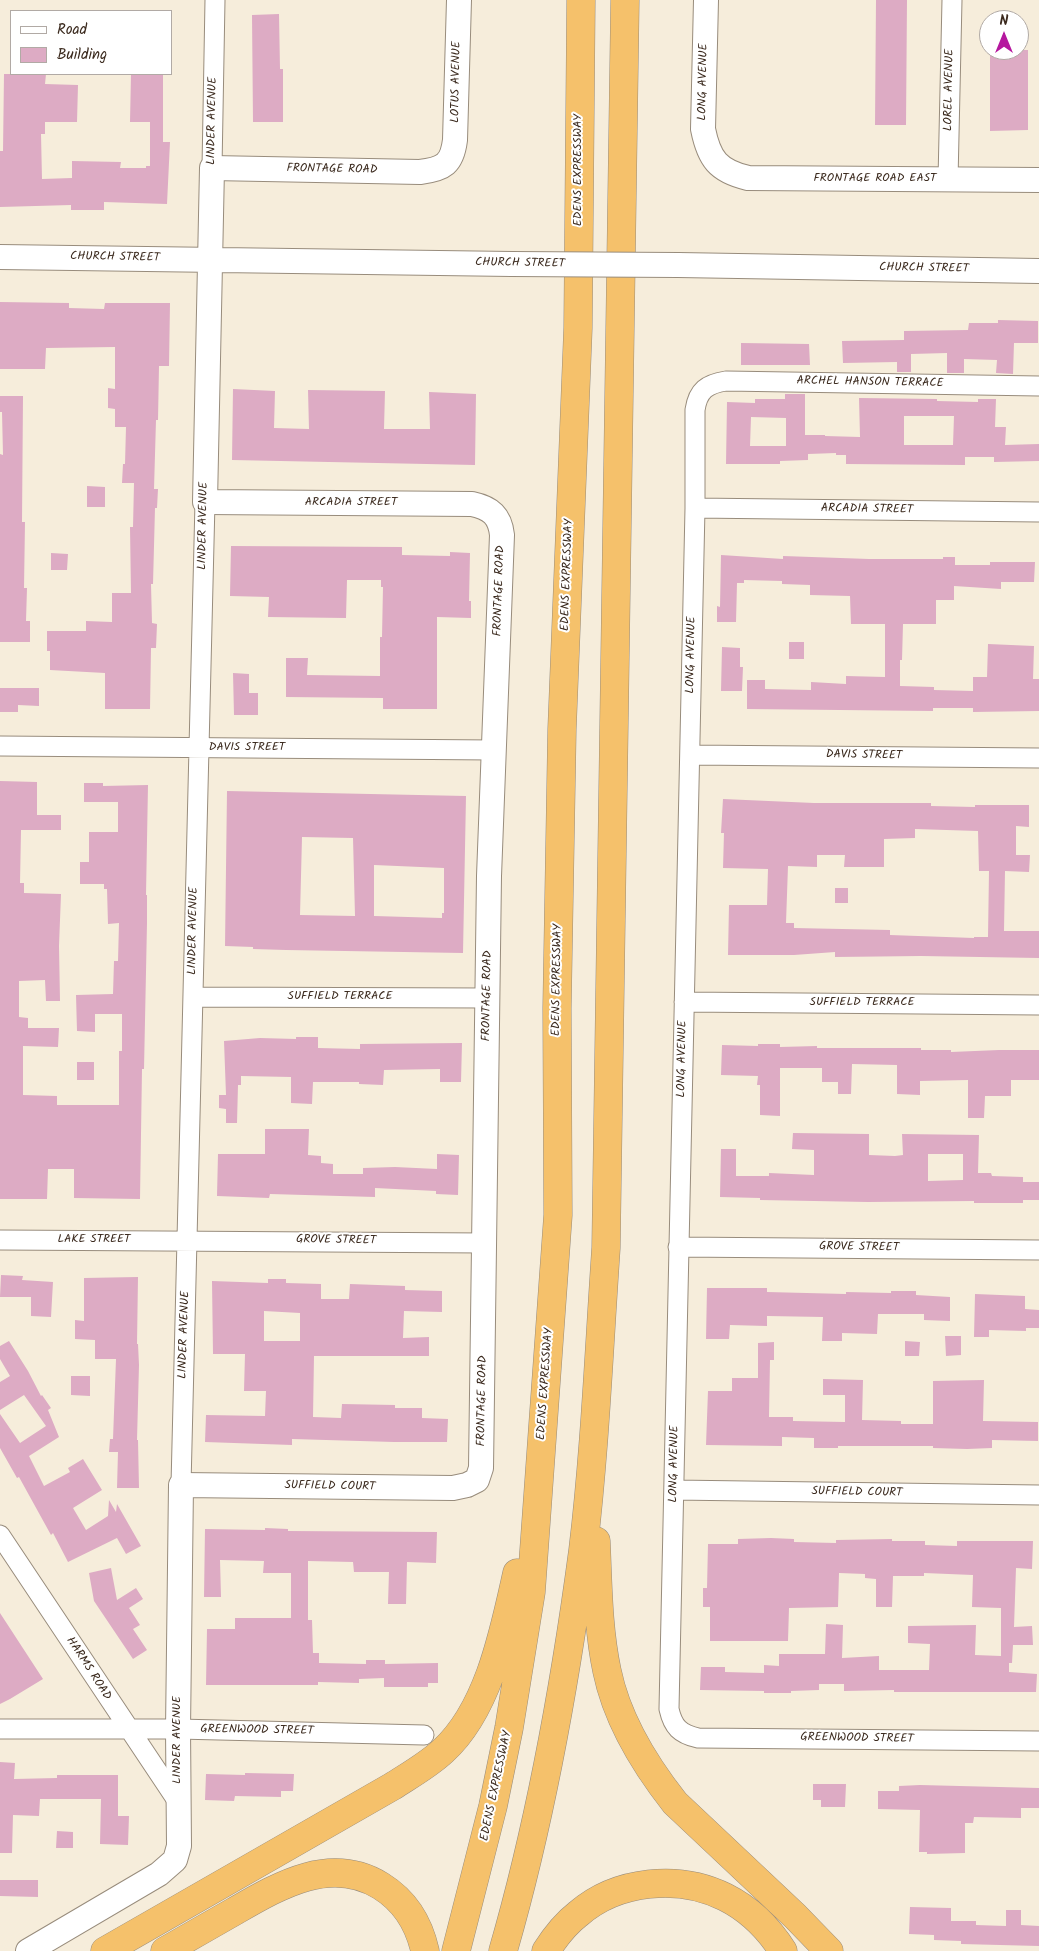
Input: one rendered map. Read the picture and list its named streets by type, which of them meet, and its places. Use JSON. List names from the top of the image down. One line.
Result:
{"streets":{"highway":["EDENS EXPRESSWAY"],"street":["LOTUS AVENUE","LONG AVENUE","LOREL AVENUE","LINDER AVENUE","FRONTAGE ROAD","FRONTAGE ROAD EAST","CHURCH STREET","ARCHEL HANSON TERRACE","ARCADIA STREET","DAVIS STREET","SUFFIELD TERRACE","LAKE STREET","GROVE STREET","SUFFIELD COURT","HARMS ROAD","GREENWOOD STREET"]},"crossings":[["LOTUS AVENUE","FRONTAGE ROAD"],["LONG AVENUE","FRONTAGE ROAD EAST"],["LONG AVENUE","ARCHEL HANSON TERRACE"],["LONG AVENUE","ARCADIA STREET"],["LONG AVENUE","DAVIS STREET"],["LONG AVENUE","SUFFIELD TERRACE"],["LONG AVENUE","GROVE STREET"],["LONG AVENUE","SUFFIELD COURT"],["LONG AVENUE","GREENWOOD STREET"],["LOREL AVENUE","FRONTAGE ROAD EAST"],["LINDER AVENUE","FRONTAGE ROAD"],["LINDER AVENUE","CHURCH STREET"],["LINDER AVENUE","ARCADIA STREET"],["LINDER AVENUE","DAVIS STREET"],["LINDER AVENUE","SUFFIELD TERRACE"],["LINDER AVENUE","LAKE STREET"],["LINDER AVENUE","GROVE STREET"],["LINDER AVENUE","SUFFIELD COURT"],["LINDER AVENUE","HARMS ROAD"],["LINDER AVENUE","GREENWOOD STREET"],["FRONTAGE ROAD","ARCADIA STREET"],["FRONTAGE ROAD","DAVIS STREET"],["FRONTAGE ROAD","SUFFIELD TERRACE"],["FRONTAGE ROAD","GROVE STREET"],["FRONTAGE ROAD","SUFFIELD COURT"],["LAKE STREET","GROVE STREET"],["HARMS ROAD","GREENWOOD STREET"]],"legend":["Road","Building"],"north":"top"}
